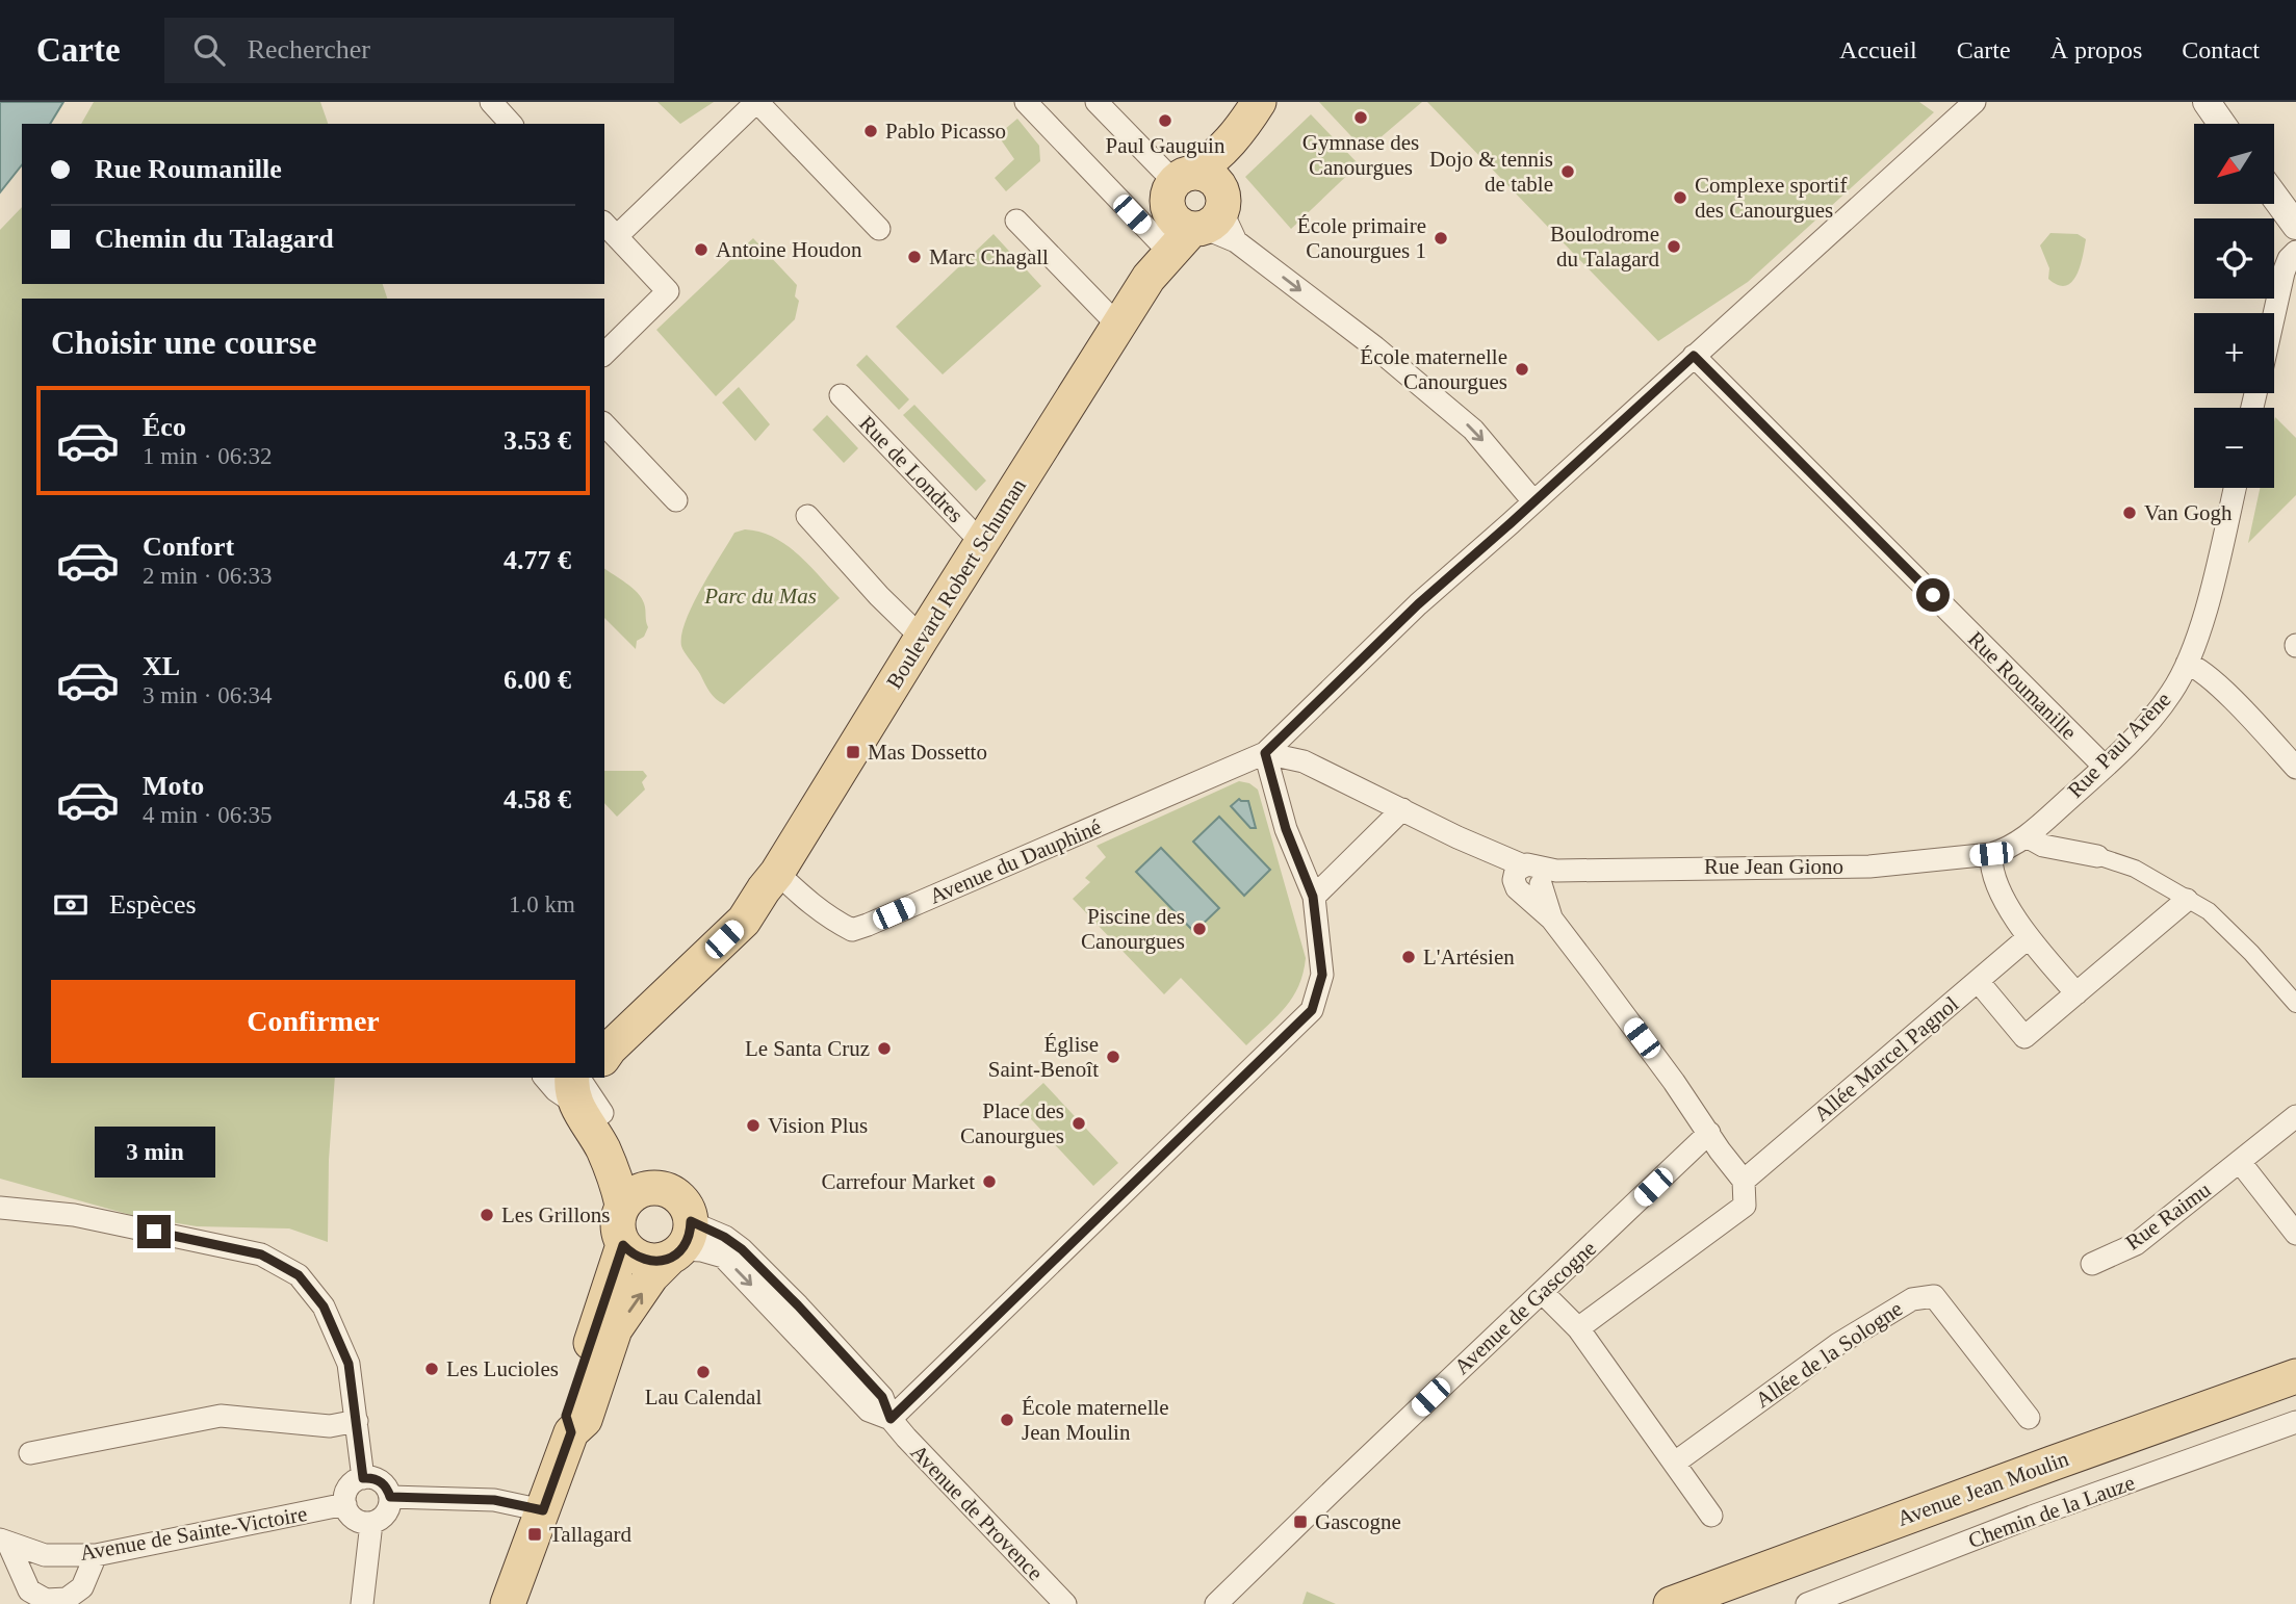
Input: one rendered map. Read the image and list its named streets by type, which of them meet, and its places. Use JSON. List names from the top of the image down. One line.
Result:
{"streets":{"main road":["Boulevard Robert Schuman","Avenue Jean Moulin"],"street":["Rue de Londres","Rue Roumanille","Rue Paul Arène","Avenue du Dauphiné","Rue Jean Giono","Allée Marcel Pagnol","Rue Raimu","Avenue de Gascogne","Allée de la Sologne","Chemin de la Lauze","Avenue de Provence","Avenue de Sainte-Victoire"]},"crossings":[["Rue de Londres","Boulevard Robert Schuman"],["Boulevard Robert Schuman","Avenue du Dauphiné"],["Rue Roumanille","Rue Paul Arène"],["Rue Paul Arène","Rue Jean Giono"]],"parks":["Parc du Mas"],"places":{"other":["Gymnase des Canourgues","Paul Gauguin","Pablo Picasso","Dojo & tennis de table","Complexe sportif des Canourgues","École primaire Canourgues 1","Boulodrome du Talagard","Antoine Houdon","Marc Chagall","École maternelle Canourgues","Van Gogh","Piscine des Canourgues","L'Artésien","Le Santa Cruz","Église Saint-Benoît","Place des Canourgues","Vision Plus","Carrefour Market","Les Grillons","Les Lucioles","Lau Calendal","École maternelle Jean Moulin"],"transit":["Mas Dossetto","Gascogne","Tallagard"]},"north":"bottom left","page":{"header":"Carte","search":"Rechercher","nav":["Accueil","Carte","À propos","Contact"],"map_buttons":["+","−"],"banner":["Rue Roumanille","Chemin du Talagard"],"heading":"Choisir une course","list":[{"name":"Éco","note":"1 min · 06:32","value":"3.53 €"},{"name":"Confort","note":"2 min · 06:33","value":"4.77 €"},{"name":"XL","note":"3 min · 06:34","value":"6.00 €"},{"name":"Moto","note":"4 min · 06:35","value":"4.58 €"}],"pay":["Espèces","1.0 km"],"buttons":"Confirmer","bubble":"3 min"}}
